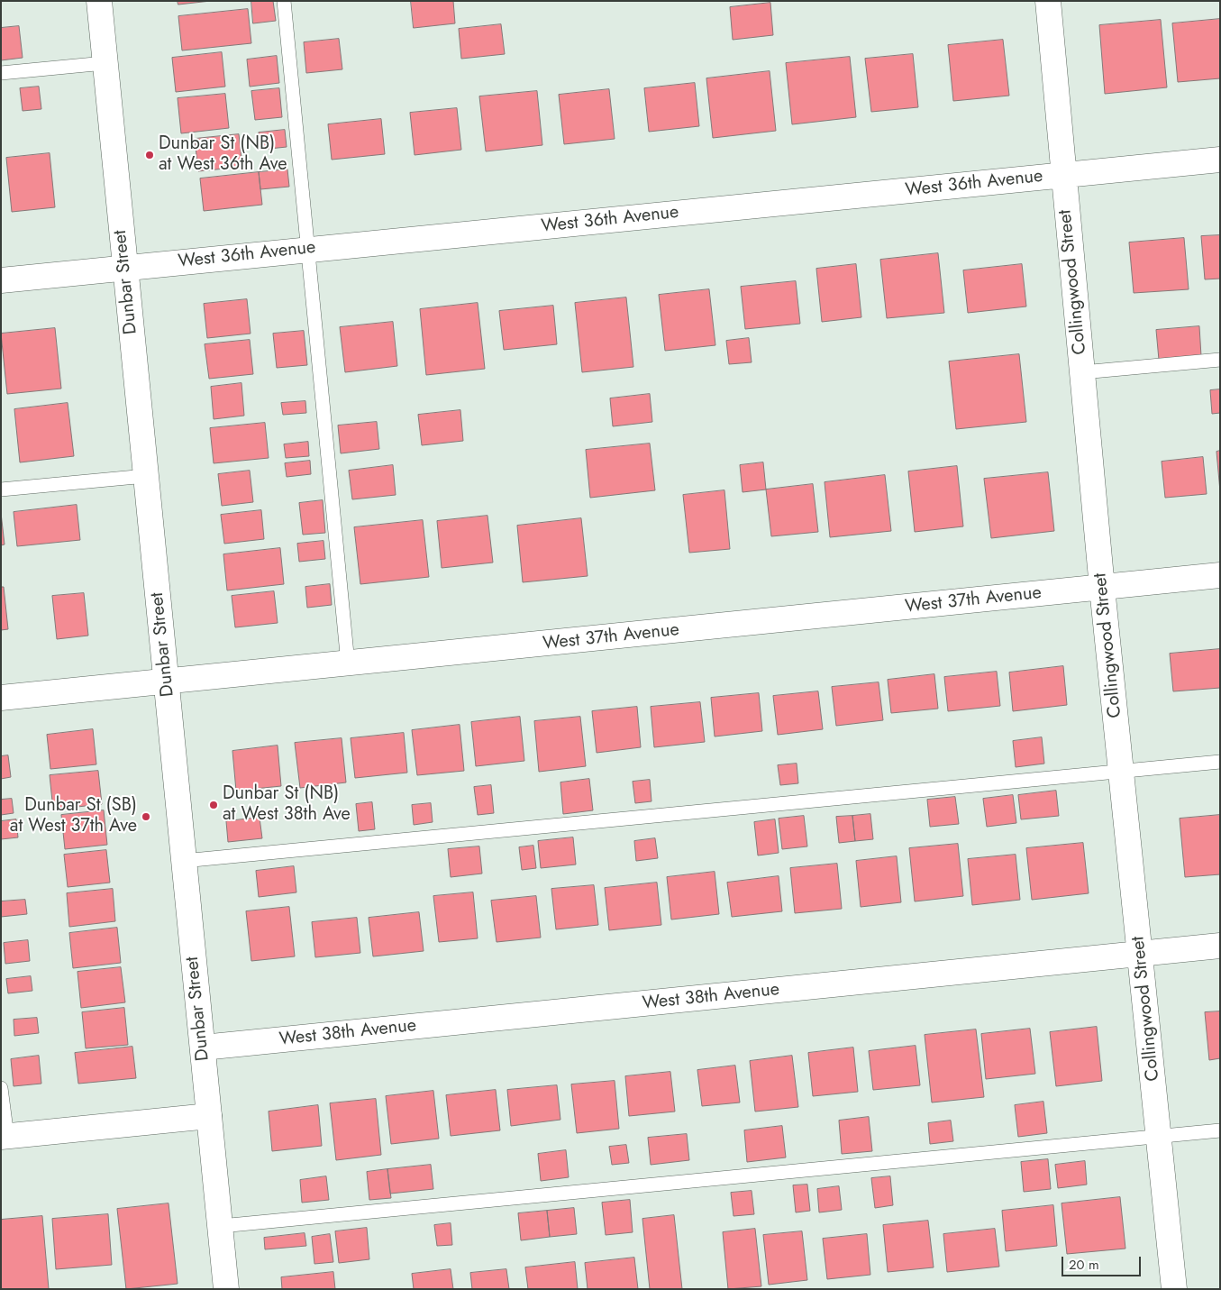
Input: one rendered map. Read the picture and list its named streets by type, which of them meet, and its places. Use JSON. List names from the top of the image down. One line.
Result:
{"streets":{"street":["West 36th Avenue","Dunbar Street","Collingwood Street","West 37th Avenue","West 38th Avenue"]},"crossings":[["West 36th Avenue","Dunbar Street"],["West 36th Avenue","Collingwood Street"],["Dunbar Street","West 37th Avenue"],["Dunbar Street","West 38th Avenue"],["Collingwood Street","West 37th Avenue"],["Collingwood Street","West 38th Avenue"]],"places":["Dunbar St (NB) at West 36th Ave","Dunbar St (NB) at West 38th Ave","Dunbar St (SB) at West 37th Ave"],"scale_bar":"20 m"}
